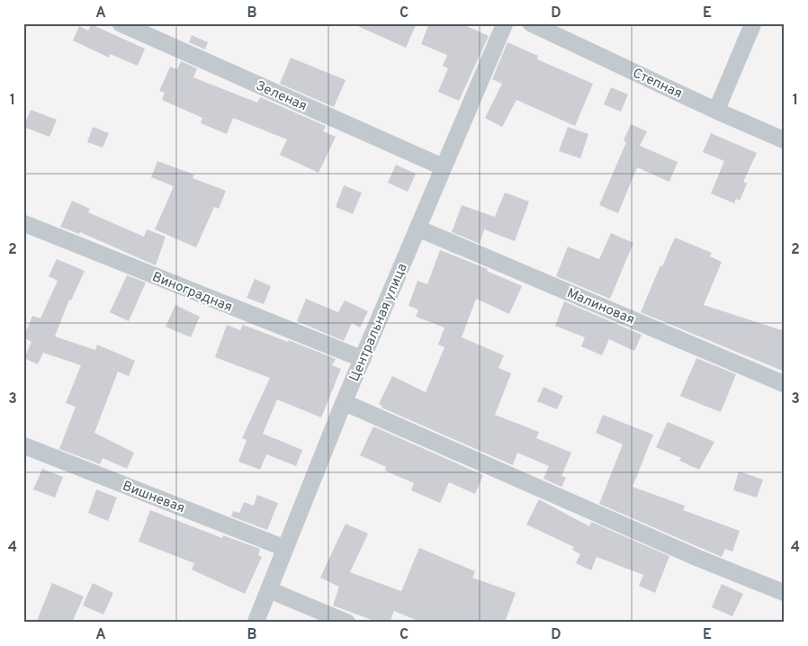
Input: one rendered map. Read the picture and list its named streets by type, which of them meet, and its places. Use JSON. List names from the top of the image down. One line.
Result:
{"streets":{"street":["Степная","Зеленая","Виноградная","Малиновая","Центральная улица","Вишневая"]},"crossings":[["Зеленая","Центральная улица"],["Виноградная","Центральная улица"],["Малиновая","Центральная улица"],["Центральная улица","Вишневая"]],"grid":{"columns":["A","B","C","D","E"],"rows":["1","2","3","4"]}}
